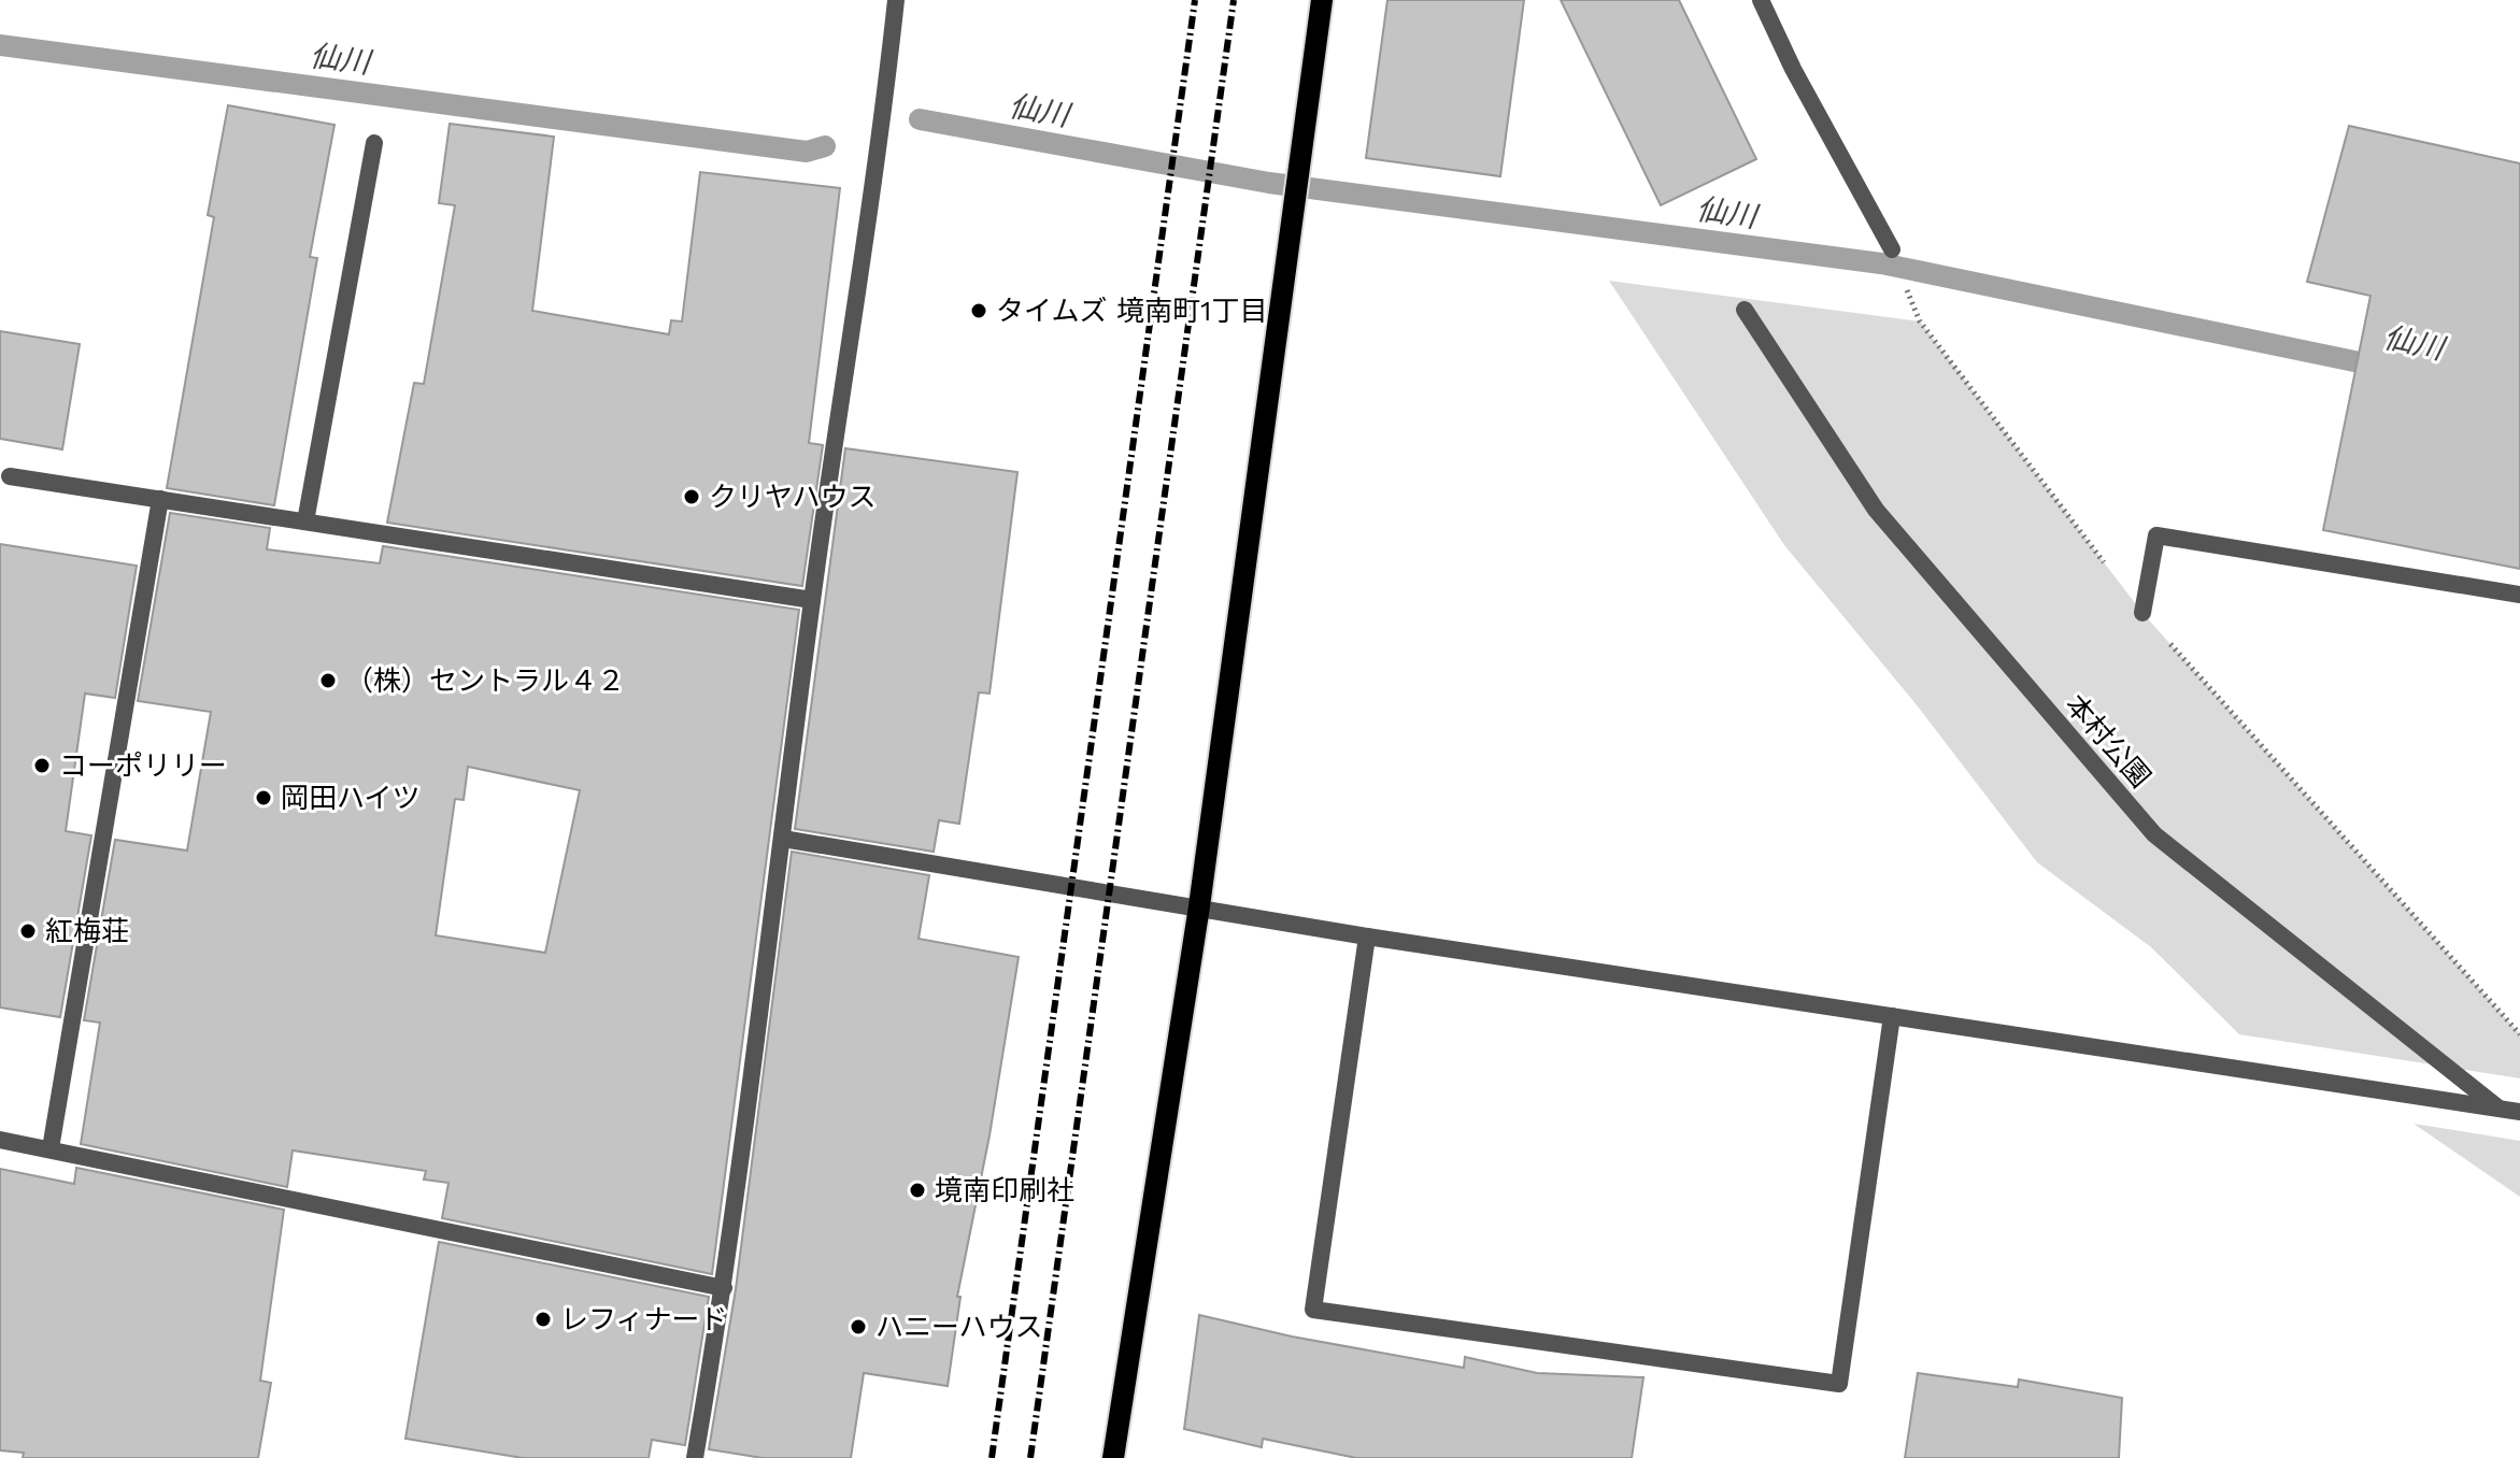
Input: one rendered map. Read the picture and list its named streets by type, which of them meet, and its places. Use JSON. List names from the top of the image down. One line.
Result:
{"streets":{"street":["本村公園"]},"water":["仙川"],"places":["タイムズ 境南町1丁目","クリヤハウス","（株）セントラル４２","コーポリリー","岡田ハイツ","紅梅荘","境南印刷社","レフィナード","ハニーハウス"]}
